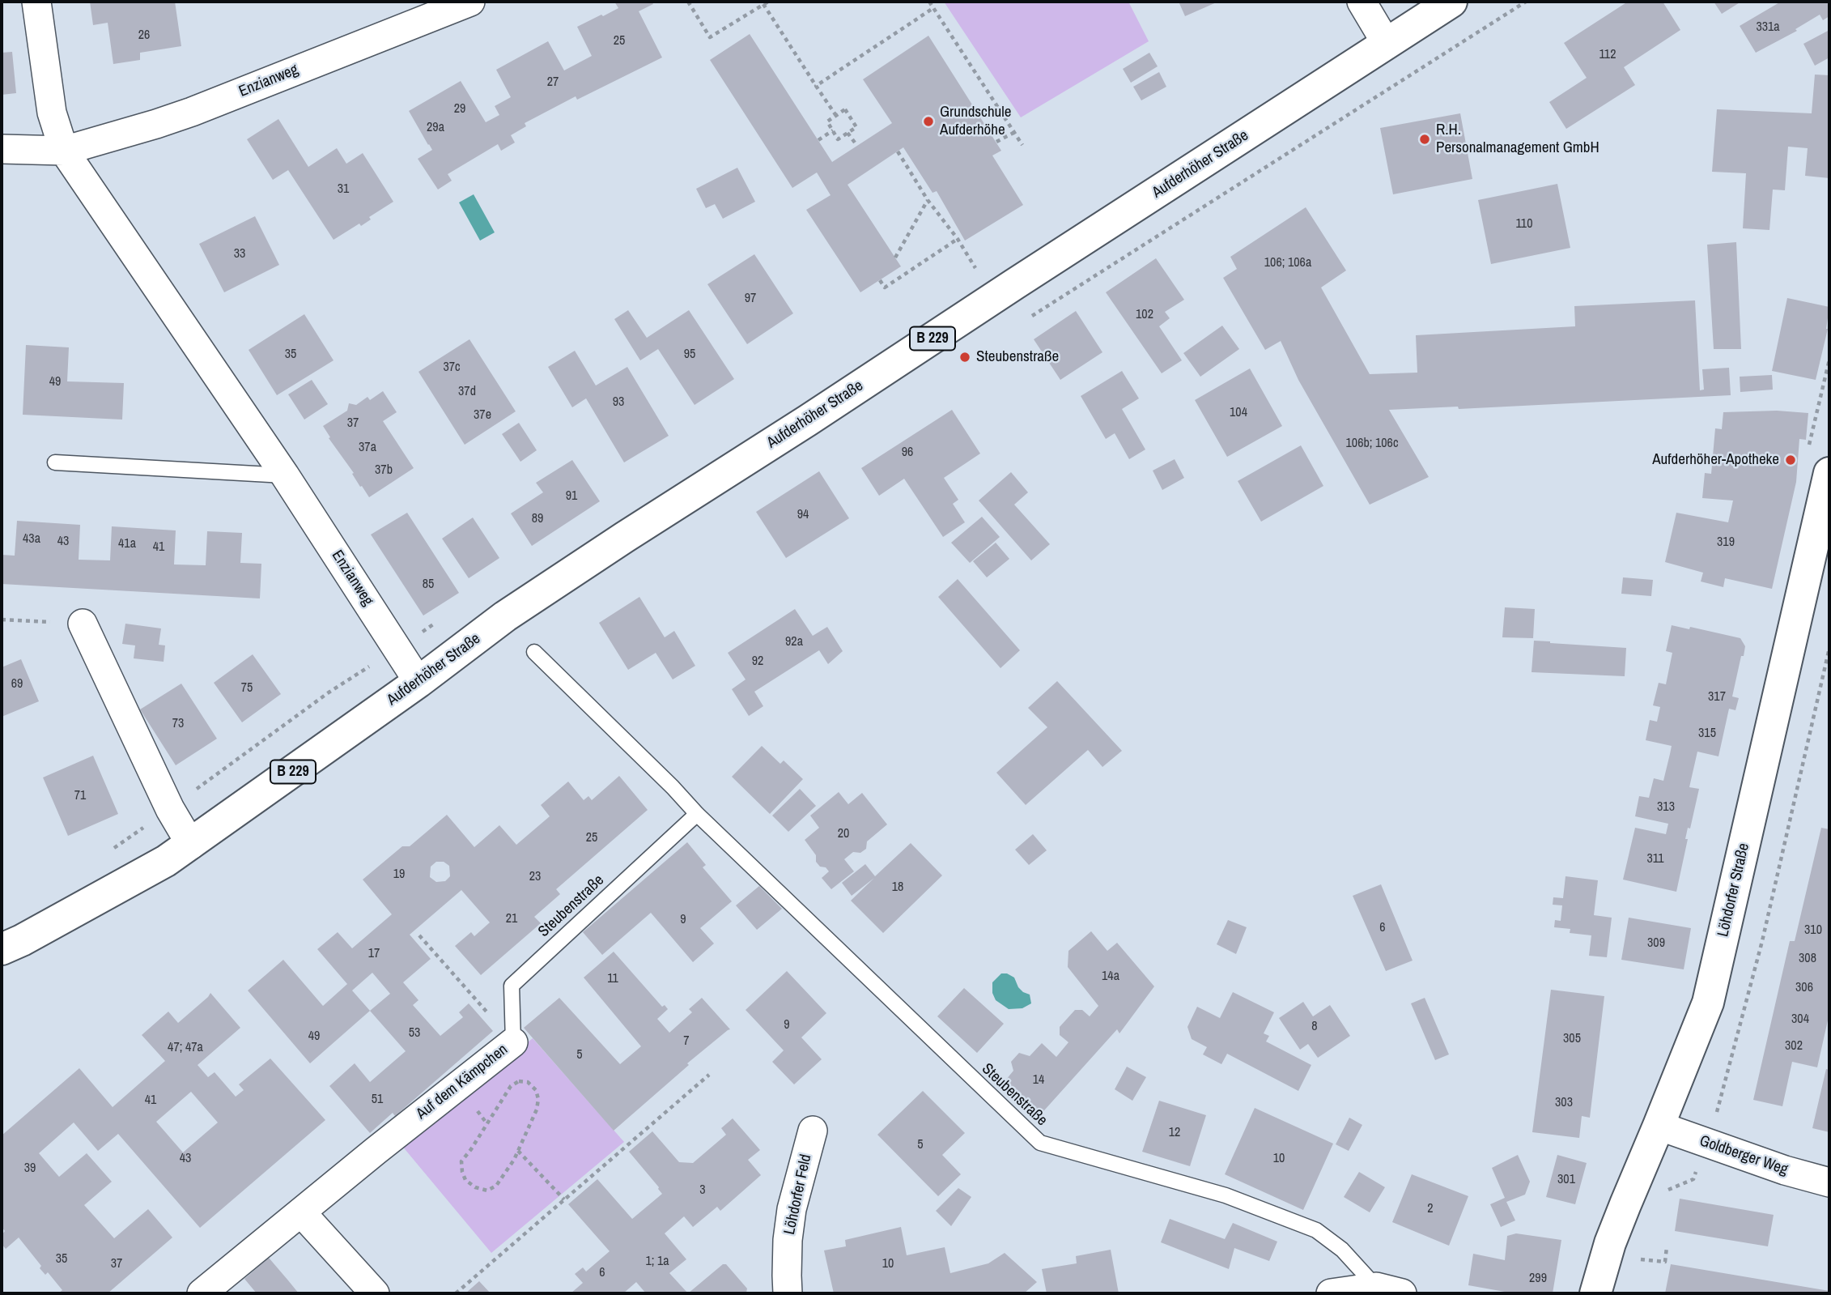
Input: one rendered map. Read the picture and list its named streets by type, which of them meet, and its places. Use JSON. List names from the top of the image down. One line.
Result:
{"streets":{"main road":["Aufderhöher Straße","B 229","Löhdorfer Straße"],"street":["Enzianweg","Auf dem Kämpchen","Goldberger Weg","Löhdorfer Feld"],"lane":["Steubenstraße"]},"crossings":[["Enzianweg","Aufderhöher Straße"],["Löhdorfer Straße","Goldberger Weg"],["Steubenstraße","Auf dem Kämpchen"]],"places":["Grundschule Aufderhöhe","R.H. Personalmanagement GmbH","Steubenstraße","Aufderhöher-Apotheke"],"house_numbers":["331a","26","25","112","27","29","29a","31","110","33","106; 106a","97","102","35","95","37c","49","37d","93","104","37e","37","106b; 106c","37a","96","37b","91","94","89","43a","43","319","41a","41","85","92a","92","69","75","317","73","315","71","313","20","25","311","19","23","18","21","9","6","310","309","17","308","14a","11","306","304","9","8","53","49","305","7","302","47; 47a","5","14","51","41","303","12","5","43","10","39","301","3","2","35","1; 1a","37","10","6","299"]}
